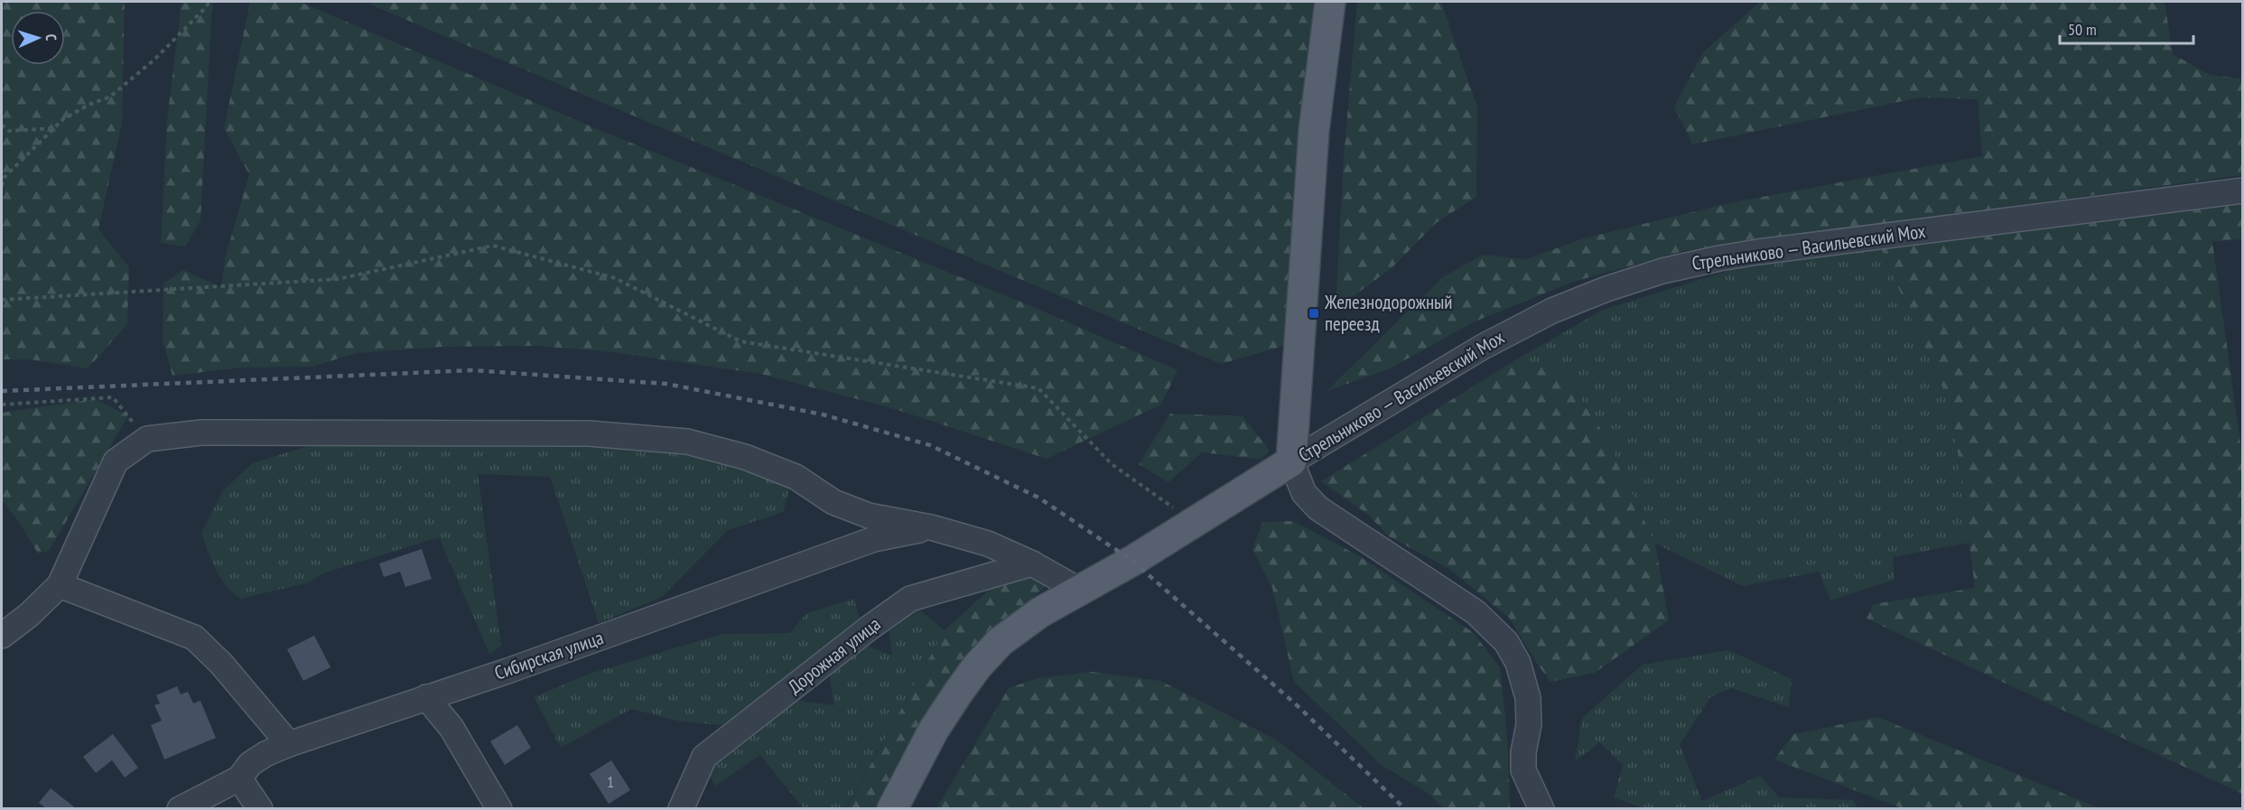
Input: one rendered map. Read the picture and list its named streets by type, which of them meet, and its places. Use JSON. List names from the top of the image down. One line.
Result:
{"streets":{"street":["Стрельниково — Васильевский Мох","Сибирская улица","Дорожная улица"]},"places":{"transit":["Железнодорожный переезд"]},"house_numbers":["1"],"scale_bar":"50 m","north":"right"}
